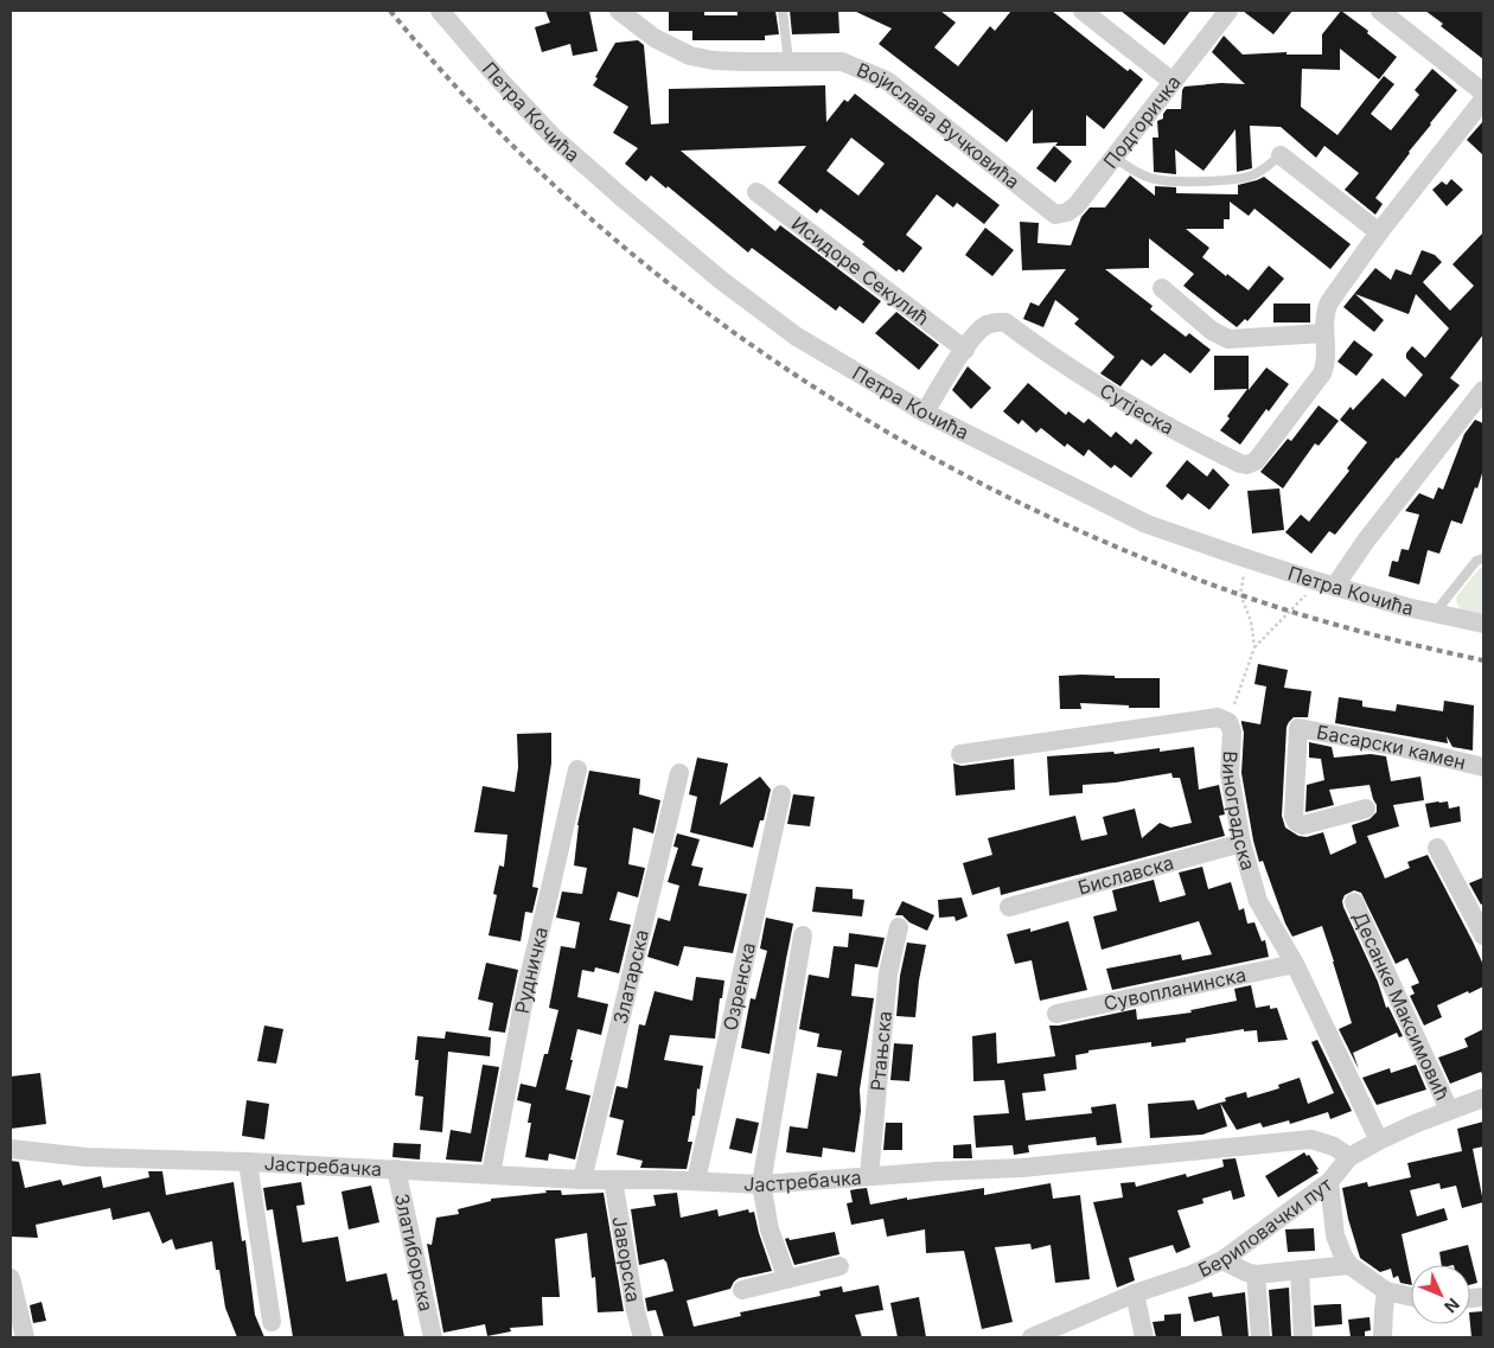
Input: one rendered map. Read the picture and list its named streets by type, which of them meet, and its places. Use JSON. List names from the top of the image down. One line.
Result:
{"streets":{"street":["Петра Кочића","Подгоричка","Војислава Вучковића","Исидоре Секулић","Сутјеска","Басарски камен","Виноградска","Биславска","Рудничка","Златарска","Озренска","Сувопланинска","Десанке Максимовић","Ртањска","Јастребачка","Бериловачки пут","Златиборска","Јаворска"]},"crossings":[["Петра Кочића","Сутјеска"],["Подгоричка","Војислава Вучковића"],["Исидоре Секулић","Сутјеска"],["Виноградска","Биславска"],["Виноградска","Сувопланинска"],["Виноградска","Бериловачки пут"],["Рудничка","Јастребачка"],["Златарска","Јастребачка"],["Озренска","Јастребачка"],["Десанке Максимовић","Бериловачки пут"],["Ртањска","Јастребачка"],["Јастребачка","Бериловачки пут"],["Јастребачка","Златиборска"],["Јастребачка","Јаворска"]],"north":"bottom right"}
